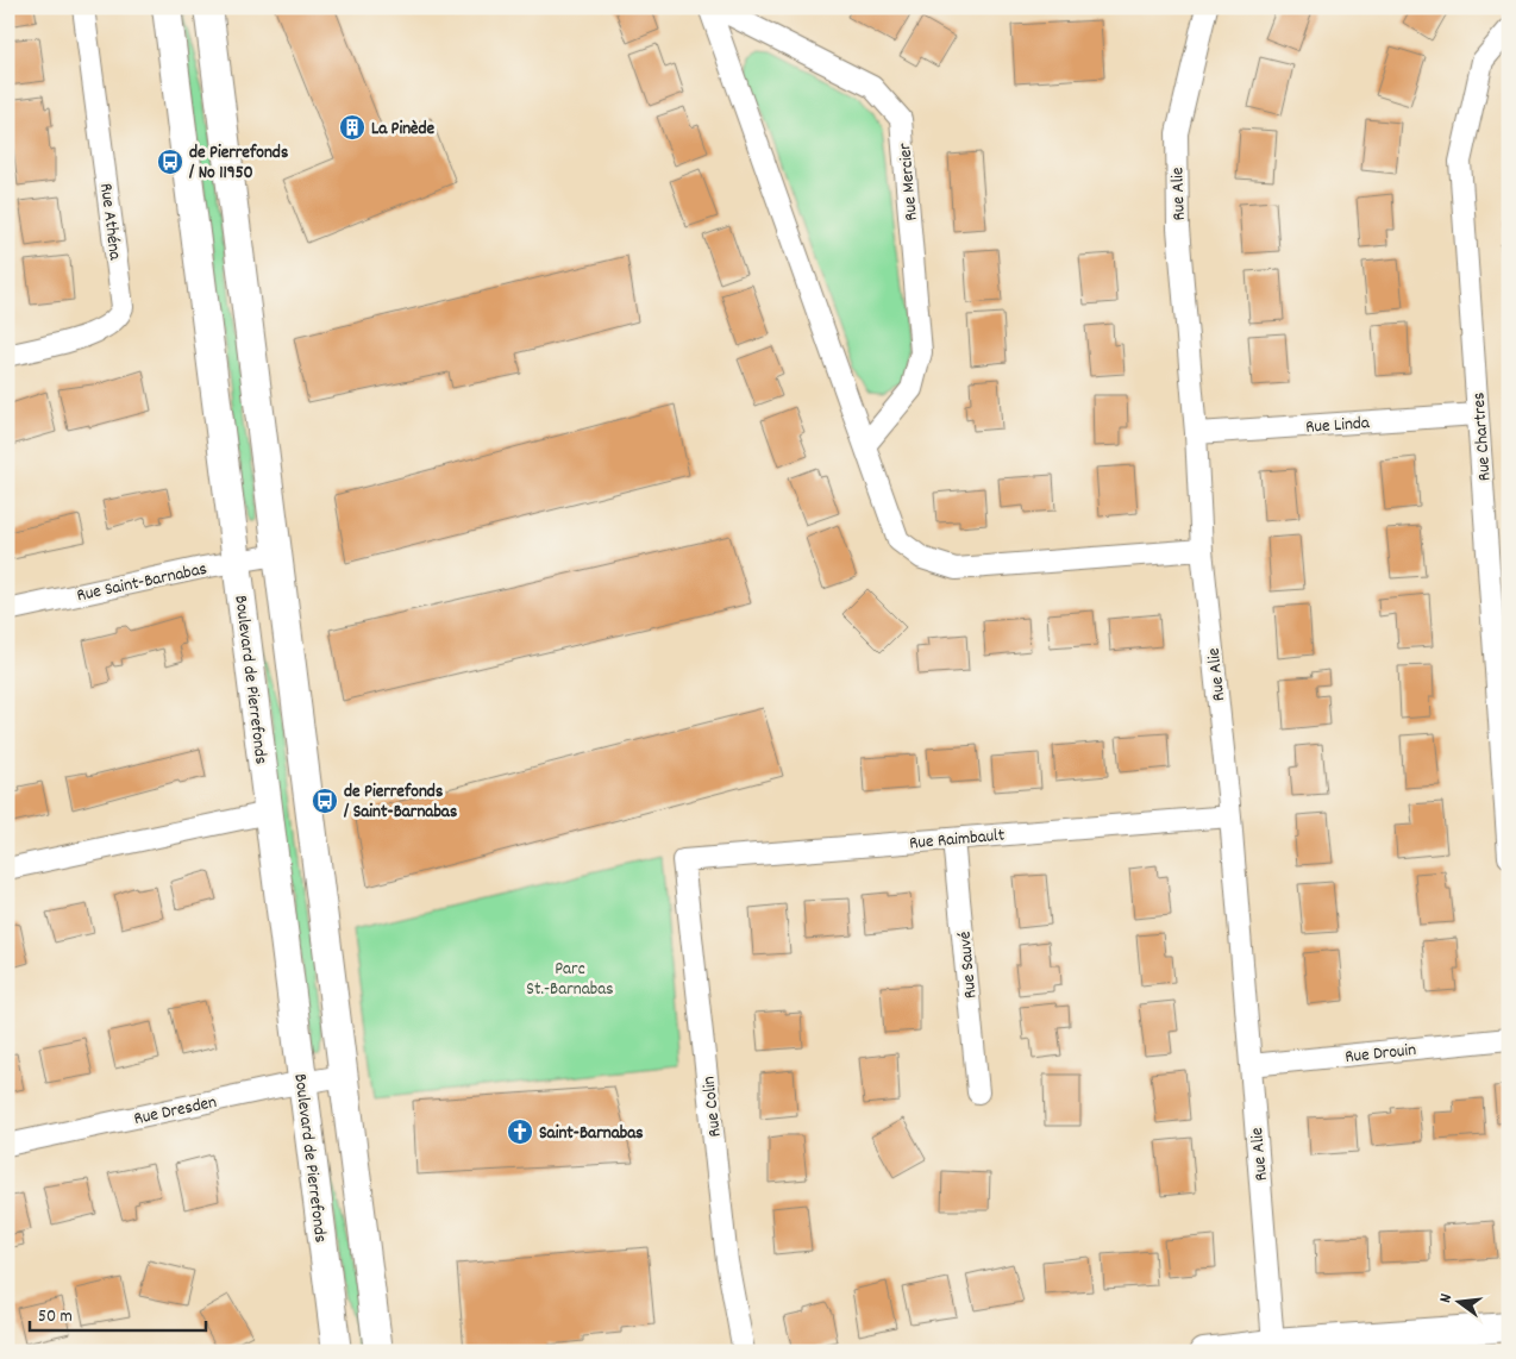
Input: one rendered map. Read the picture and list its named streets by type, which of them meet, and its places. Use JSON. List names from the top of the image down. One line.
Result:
{"streets":{"main road":["Boulevard de Pierrefonds"],"street":["Rue Mercier","Rue Alie","Rue Athéna","Rue Linda","Rue Chartres","Rue Saint-Barnabas","Rue Raimbault","Rue Sauvé","Rue Drouin","Rue Colin","Rue Dresden"]},"crossings":[["Rue Alie","Rue Linda"],["Rue Alie","Rue Raimbault"],["Rue Alie","Rue Drouin"],["Rue Linda","Rue Chartres"],["Rue Saint-Barnabas","Boulevard de Pierrefonds"],["Boulevard de Pierrefonds","Rue Dresden"],["Rue Raimbault","Rue Sauvé"],["Rue Raimbault","Rue Colin"]],"parks":["Parc St.-Barnabas"],"places":{"building":["La Pinède"],"bus stop":["de Pierrefonds / No 11950","de Pierrefonds / Saint-Barnabas"],"church":["Saint-Barnabas"]},"scale_bar":"50 m","north":"left"}
